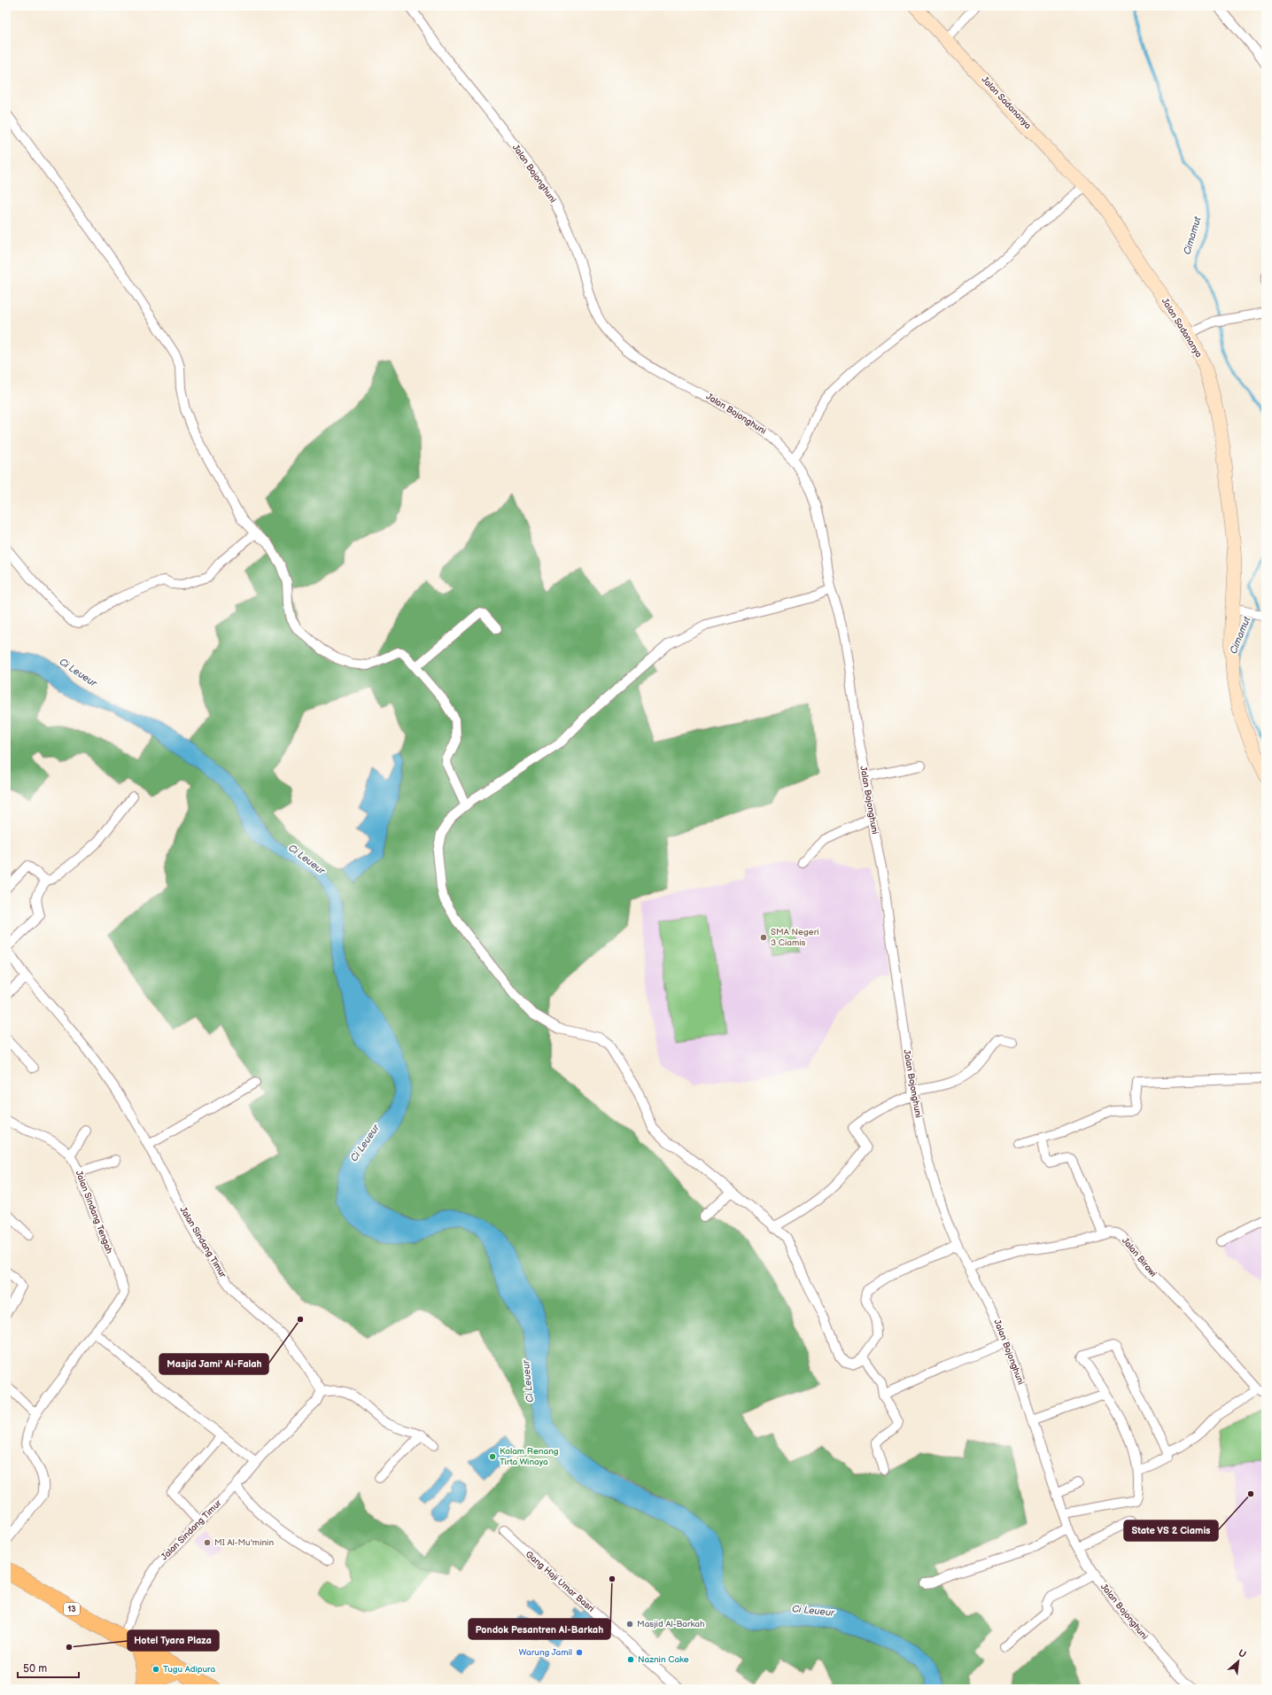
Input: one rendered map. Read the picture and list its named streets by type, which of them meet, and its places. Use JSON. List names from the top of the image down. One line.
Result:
{"streets":{"highway":["13"],"street":["Jalan Sadananya","Jalan Bojonghuni","Jalan Sindang Tengah","Jalan Sindang Timur","Jalan Birawi","Gang Haji Umar Basri"]},"crossings":[["Jalan Bojonghuni","Jalan Birawi"],["Jalan Sindang Timur","13"]],"water":["Cimamut","Ci Leueur"],"places":["SMA Negeri 3 Ciamis","Masjid Jami' Al-Falah","Kolam Renang Tirta Winaya","State VS 2 Ciamis","MI Al-Mu'minin","Pondok Pesantren Al-Barkah","Masjid Al-Barkah","Hotel Tyara Plaza","Warung Jamil","Naznin Cake","Tugu Adipura"],"scale_bar":"50 m","north":"top right"}
